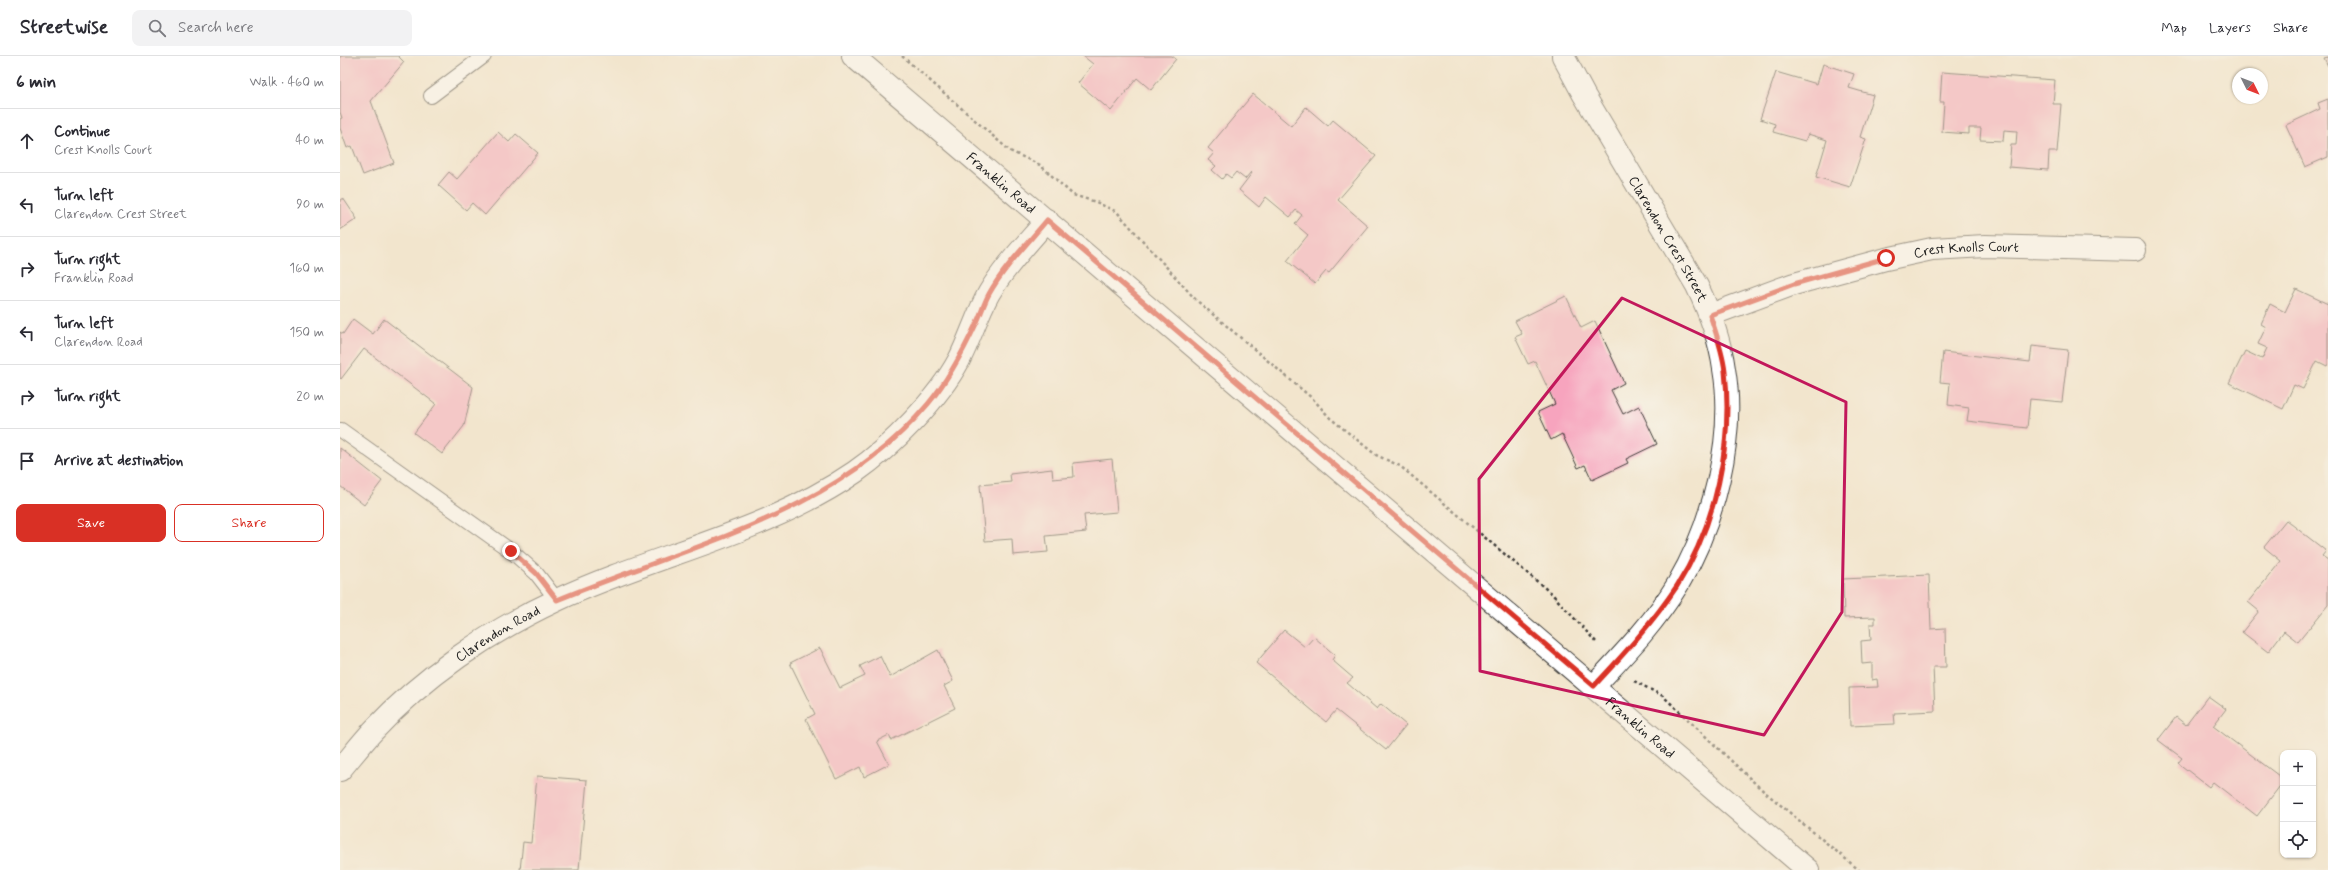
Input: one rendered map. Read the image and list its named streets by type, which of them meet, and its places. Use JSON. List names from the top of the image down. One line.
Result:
{"streets":{"street":["Franklin Road","Clarendon Crest Street","Crest Knolls Court","Clarendon Road"]},"crossings":[["Franklin Road","Clarendon Crest Street"],["Franklin Road","Clarendon Road"],["Clarendon Crest Street","Crest Knolls Court"]],"north":"bottom right","page":{"header":"Streetwise","search":"Search here","nav":["Map","Layers","Share"],"heading":["6 min","Walk · 460 m"],"list":[["Continue","Crest Knolls Court","40 m"],["Turn left","Clarendon Crest Street","90 m"],["Turn right","Franklin Road","160 m"],["Turn left","Clarendon Road","150 m"],["Turn right","20 m"],"Arrive at destination"],"buttons":["Save","Share"],"map_buttons":["+","−"]}}
